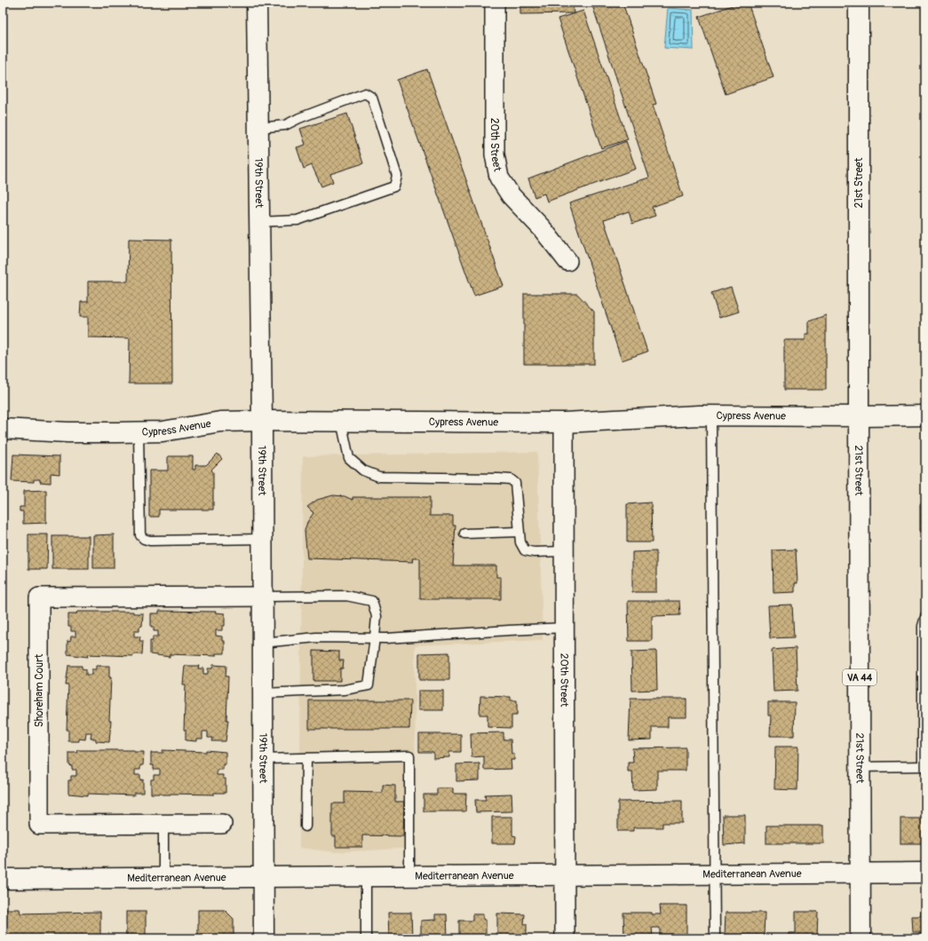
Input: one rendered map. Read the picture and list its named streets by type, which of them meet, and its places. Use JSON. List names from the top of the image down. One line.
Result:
{"streets":{"main road":["19th Street","21st Street","Cypress Avenue","VA 44","Mediterranean Avenue"],"street":["20th Street","Shoreham Court"]},"crossings":[["20th Street","Cypress Avenue"],["20th Street","Mediterranean Avenue"],["19th Street","Cypress Avenue"],["19th Street","Shoreham Court"],["19th Street","Mediterranean Avenue"],["21st Street","Cypress Avenue"],["21st Street","Mediterranean Avenue"]]}
